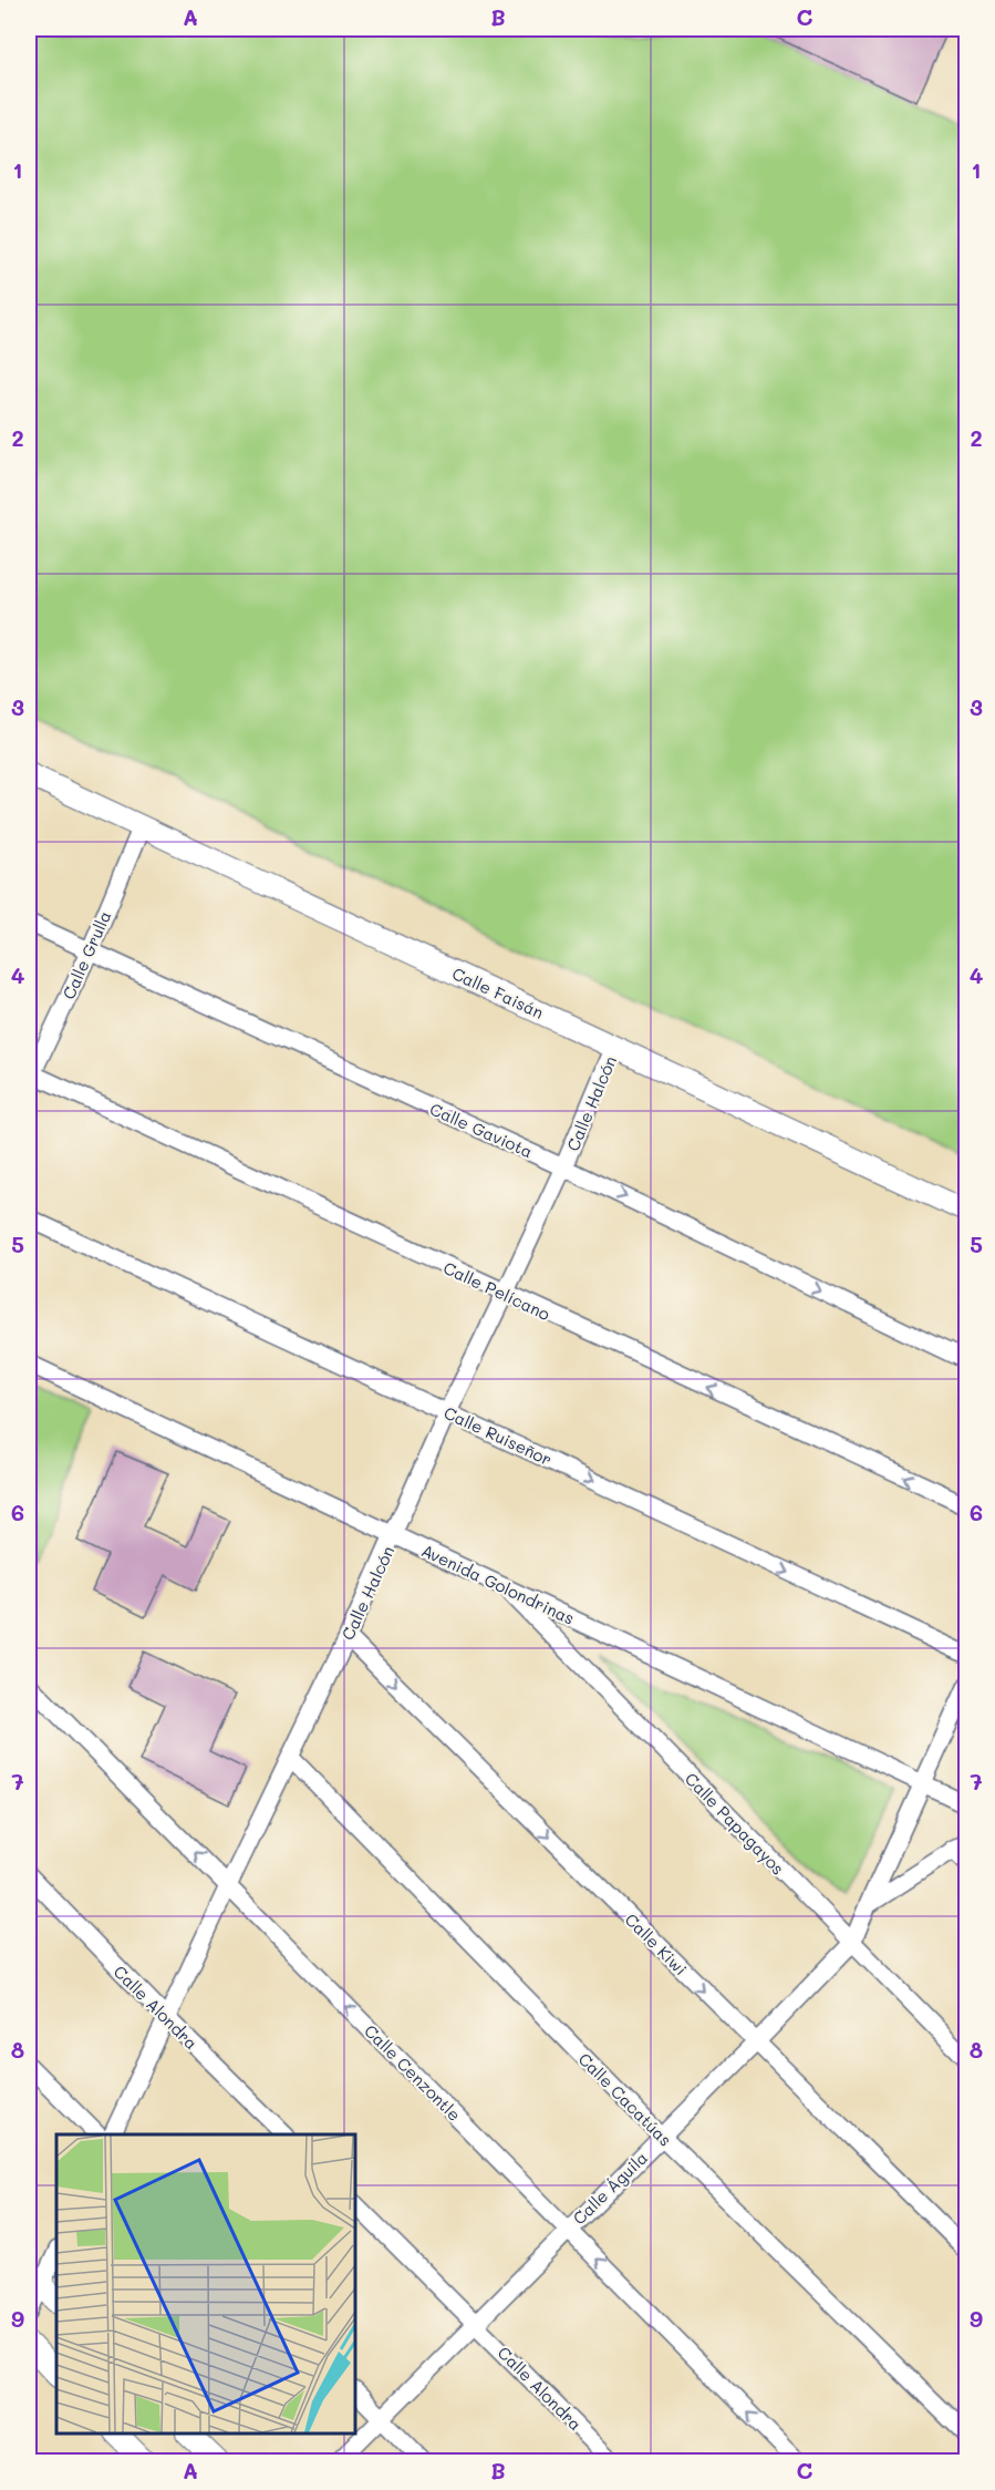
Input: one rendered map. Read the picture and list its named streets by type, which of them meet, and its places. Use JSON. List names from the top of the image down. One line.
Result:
{"streets":{"street":["Calle Grulla","Calle Faisán","Calle Halcón","Calle Gaviota","Calle Pelícano","Calle Ruiseñor","Avenida Golondrinas","Calle Papagayos","Calle Kiwi","Calle Alondra","Calle Cenzontle","Calle Cacatúas","Calle Águila"]},"crossings":[["Calle Grulla","Calle Faisán"],["Calle Grulla","Calle Gaviota"],["Calle Grulla","Calle Pelícano"],["Calle Faisán","Calle Halcón"],["Calle Halcón","Calle Gaviota"],["Calle Halcón","Calle Pelícano"],["Calle Halcón","Calle Ruiseñor"],["Calle Halcón","Avenida Golondrinas"],["Calle Halcón","Calle Kiwi"],["Calle Halcón","Calle Alondra"],["Calle Halcón","Calle Cenzontle"],["Calle Halcón","Calle Cacatúas"],["Avenida Golondrinas","Calle Papagayos"],["Avenida Golondrinas","Calle Águila"],["Calle Papagayos","Calle Águila"],["Calle Kiwi","Calle Águila"],["Calle Alondra","Calle Águila"],["Calle Cenzontle","Calle Águila"],["Calle Cacatúas","Calle Águila"]],"one_way":["Calle Gaviota","Calle Pelícano","Calle Ruiseñor","Calle Kiwi","Calle Cenzontle"],"grid":{"columns":["A","B","C"],"rows":["1","2","3","4","5","6","7","8","9"]}}
